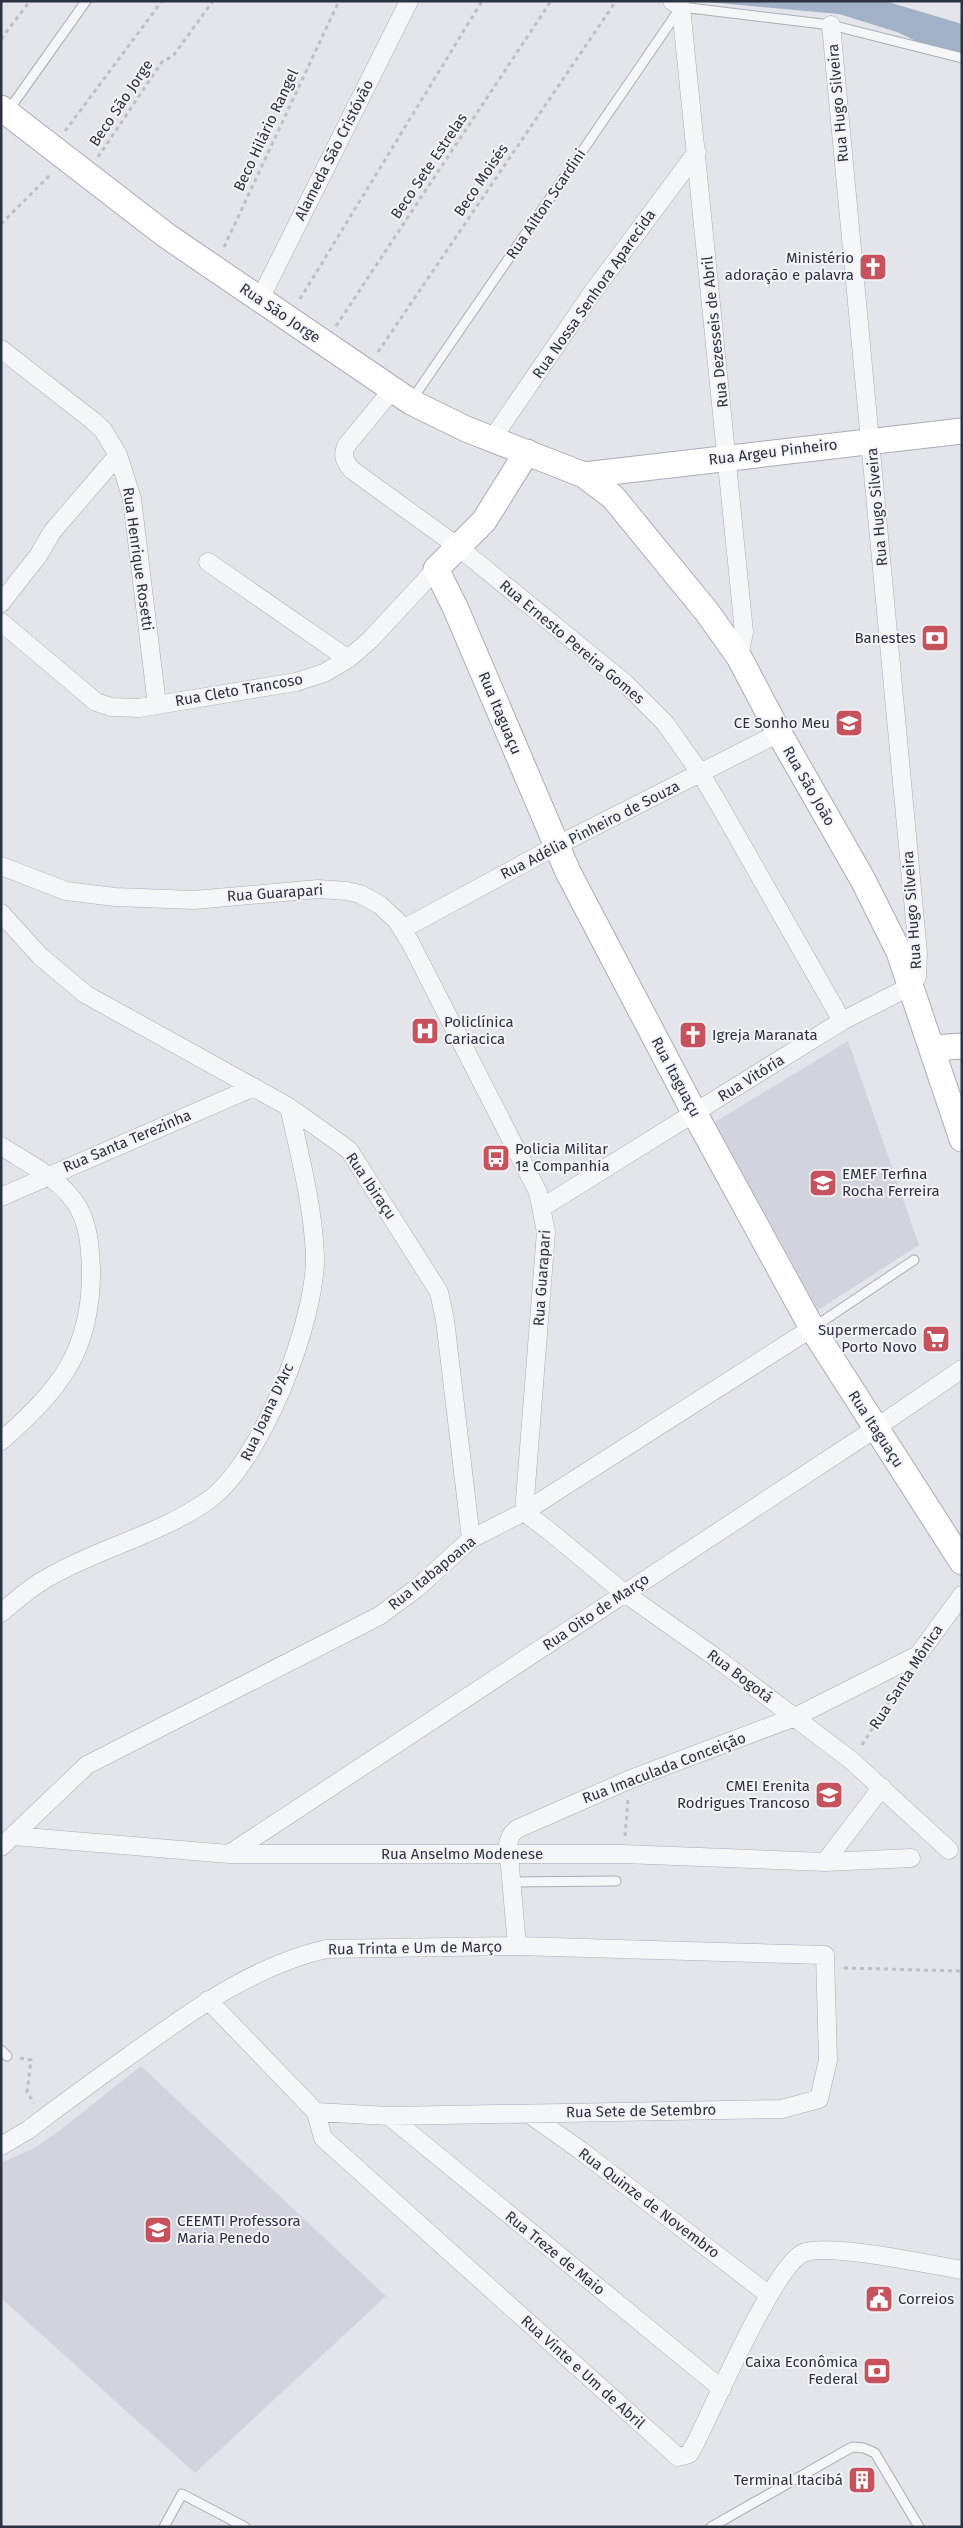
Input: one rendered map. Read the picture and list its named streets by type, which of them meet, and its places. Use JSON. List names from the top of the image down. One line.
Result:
{"streets":{"street":["Rua Hugo Silveira","Alameda São Cristóvão","Rua Nossa Senhora Aparecida","Rua São Jorge","Rua Dezesseis de Abril","Rua Argeu Pinheiro","Rua Henrique Rosetti","Rua Ernesto Pereira Gomes","Rua Cleto Trancoso","Rua Itaguaçu","Rua São João","Rua Adélia Pinheiro de Souza","Rua Guarapari","Rua Vitória","Rua Santa Terezinha","Rua Ibiraçu","Rua Joana D'Arc","Rua Itabapoana","Rua Oito de Março","Rua Bogotá","Rua Santa Mônica","Rua Imaculada Conceição","Rua Anselmo Modenese","Rua Trinta e Um de Março","Rua Sete de Setembro","Rua Quinze de Novembro","Rua Treze de Maio","Rua Vinte e Um de Abril"],"lane":["Rua Aílton Scardini"],"path":["Beco São Jorge","Beco Hilário Rangel","Beco Sete Estrelas","Beco Moisés"]},"crossings":[["Beco São Jorge","Rua São Jorge"],["Rua Hugo Silveira","Rua Argeu Pinheiro"],["Rua Hugo Silveira","Rua São João"],["Rua Hugo Silveira","Rua Vitória"],["Beco Hilário Rangel","Rua São Jorge"],["Alameda São Cristóvão","Rua São Jorge"],["Beco Sete Estrelas","Rua São Jorge"],["Beco Moisés","Rua São Jorge"],["Rua Aílton Scardini","Rua São Jorge"],["Rua Aílton Scardini","Rua Dezesseis de Abril"],["Rua Aílton Scardini","Rua Ernesto Pereira Gomes"],["Rua Nossa Senhora Aparecida","Rua São Jorge"],["Rua Nossa Senhora Aparecida","Rua Dezesseis de Abril"],["Rua São Jorge","Rua Argeu Pinheiro"],["Rua São Jorge","Rua Ernesto Pereira Gomes"],["Rua São Jorge","Rua Cleto Trancoso"],["Rua São Jorge","Rua São João"],["Rua Dezesseis de Abril","Rua Argeu Pinheiro"],["Rua Dezesseis de Abril","Rua São João"],["Rua Argeu Pinheiro","Rua São João"],["Rua Henrique Rosetti","Rua Cleto Trancoso"],["Rua Ernesto Pereira Gomes","Rua Cleto Trancoso"],["Rua Ernesto Pereira Gomes","Rua Adélia Pinheiro de Souza"],["Rua Ernesto Pereira Gomes","Rua Vitória"],["Rua Cleto Trancoso","Rua Itaguaçu"],["Rua Itaguaçu","Rua Adélia Pinheiro de Souza"],["Rua Itaguaçu","Rua Vitória"],["Rua Itaguaçu","Rua Itabapoana"],["Rua Itaguaçu","Rua Oito de Março"],["Rua São João","Rua Adélia Pinheiro de Souza"],["Rua São João","Rua Vitória"],["Rua Adélia Pinheiro de Souza","Rua Guarapari"],["Rua Guarapari","Rua Vitória"],["Rua Guarapari","Rua Itabapoana"],["Rua Guarapari","Rua Bogotá"],["Rua Santa Terezinha","Rua Ibiraçu"],["Rua Ibiraçu","Rua Joana D'Arc"],["Rua Ibiraçu","Rua Itabapoana"],["Rua Itabapoana","Rua Bogotá"],["Rua Itabapoana","Rua Anselmo Modenese"],["Rua Oito de Março","Rua Bogotá"],["Rua Oito de Março","Rua Anselmo Modenese"],["Rua Bogotá","Rua Santa Mônica"],["Rua Bogotá","Rua Imaculada Conceição"],["Rua Santa Mônica","Rua Imaculada Conceição"],["Rua Imaculada Conceição","Rua Anselmo Modenese"],["Rua Imaculada Conceição","Rua Trinta e Um de Março"],["Rua Trinta e Um de Março","Rua Sete de Setembro"],["Rua Trinta e Um de Março","Rua Vinte e Um de Abril"],["Rua Sete de Setembro","Rua Quinze de Novembro"],["Rua Sete de Setembro","Rua Treze de Maio"],["Rua Sete de Setembro","Rua Vinte e Um de Abril"],["Rua Quinze de Novembro","Rua Vinte e Um de Abril"],["Rua Treze de Maio","Rua Vinte e Um de Abril"]],"places":{"church":["Ministério adoração e palavra","Igreja Maranata"],"bank":["Banestes","Caixa Econômica Federal"],"school or university":["CE Sonho Meu","EMEF Terfina Rocha Ferreira","CMEI Erenita Rodrigues Trancoso","CEEMTI Professora Maria Penedo"],"hospital":["Policlínica Cariacica"],"bus stop":["Policia Militar 1ª Companhia"],"supermarket":["Supermercado Porto Novo"],"public building":["Correios"],"building":["Terminal Itacibá"]}}
